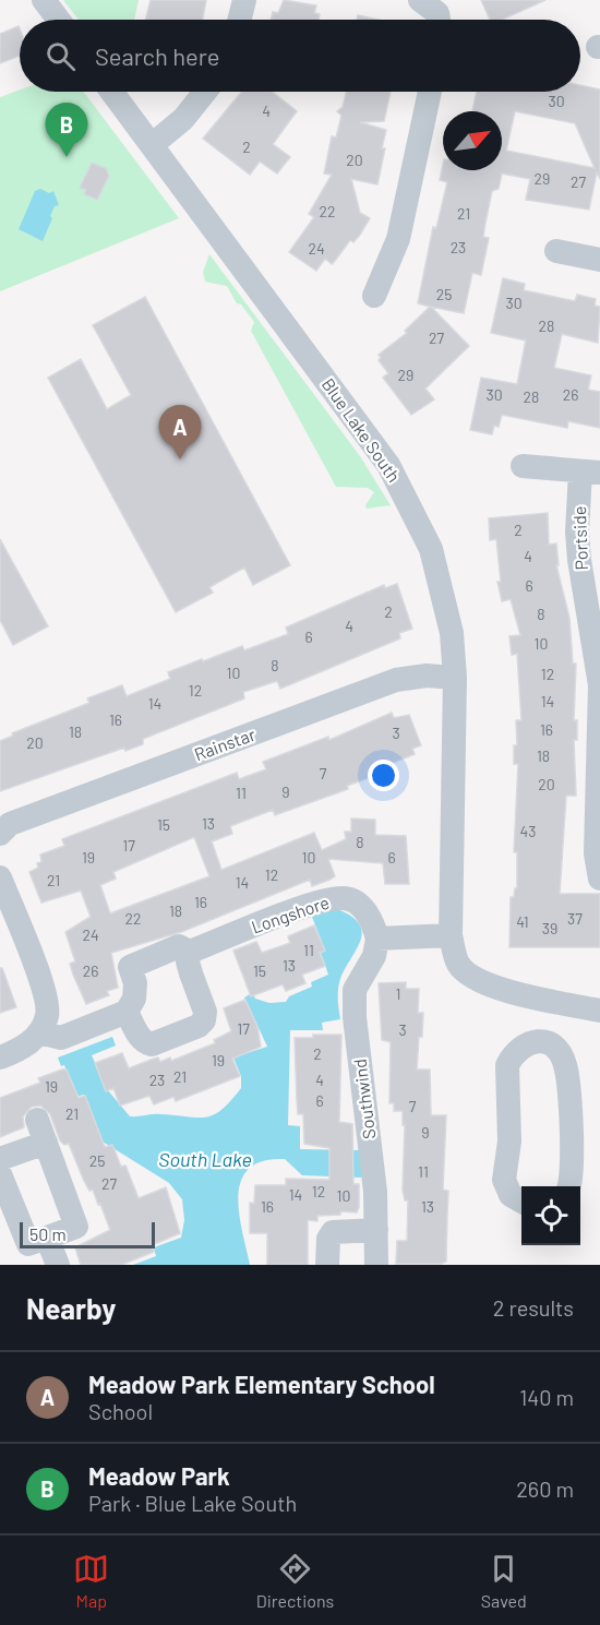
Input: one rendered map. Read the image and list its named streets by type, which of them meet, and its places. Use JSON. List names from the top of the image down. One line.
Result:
{"streets":{"street":["Blue Lake South","Portside","Rainstar","Longshore","Southwind"]},"crossings":[["Blue Lake South","Rainstar"],["Longshore","Southwind"]],"water":["South Lake"],"house_numbers":["30","4","2","20","29","27","22","21","23","24","25","30","28","27","29","30","26","28","2","4","6","2","8","4","6","10","8","10","12","12","14","14","16","16","18","3","20","18","7","20","9","11","13","15","43","8","17","19","10","6","12","21","14","16","18","22","37","41","39","24","11","13","26","15","1","17","3","2","19","21","23","4","19","6","7","21","9","25","11","27","12","14","10","16","13"],"scale_bar":"50 m","north":"top right","page":{"search":"Search here","pins":["B","A"],"scale":"50 m","heading":["Nearby","2 results"],"list":[{"mark":"A","name":"Meadow Park Elementary School","note":"School","value":"140 m"},{"mark":"B","name":"Meadow Park","note":"Park · Blue Lake South","value":"260 m"}],"nav":["Map","Directions","Saved"]}}
